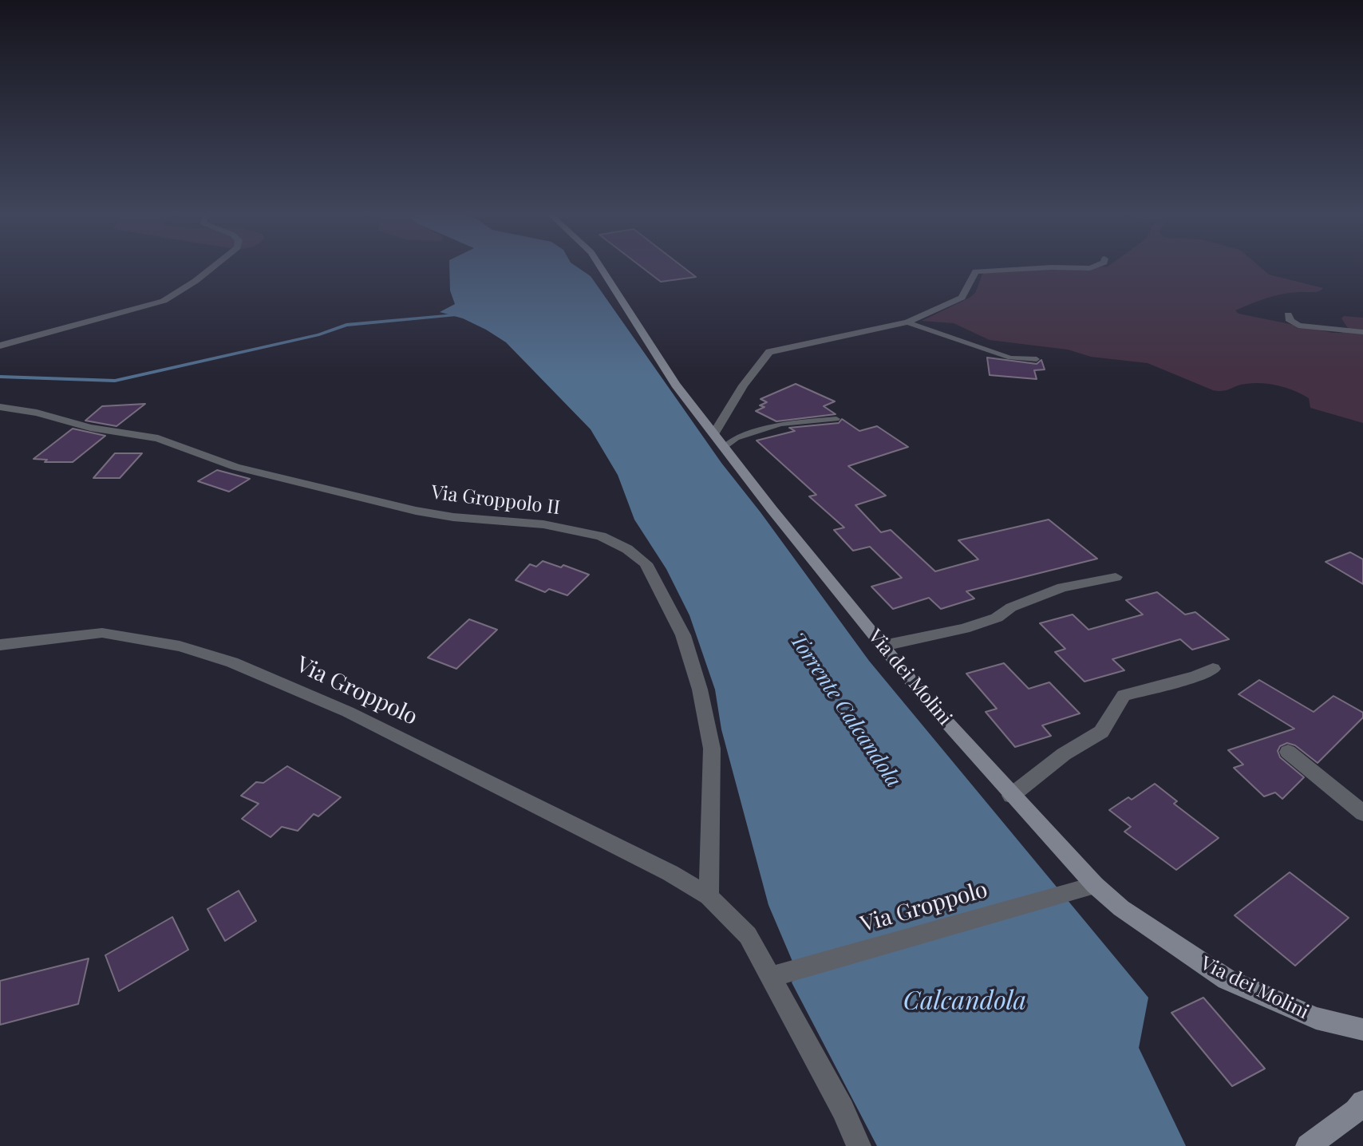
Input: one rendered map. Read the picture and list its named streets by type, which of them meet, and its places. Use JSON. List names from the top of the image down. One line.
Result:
{"streets":{"street":["Via Groppolo II","Via dei Molini","Via Groppolo"]},"crossings":[["Via Groppolo II","Via Groppolo"],["Via dei Molini","Via Groppolo"]],"water":["Torrente Calcandola","Calcandola"]}
